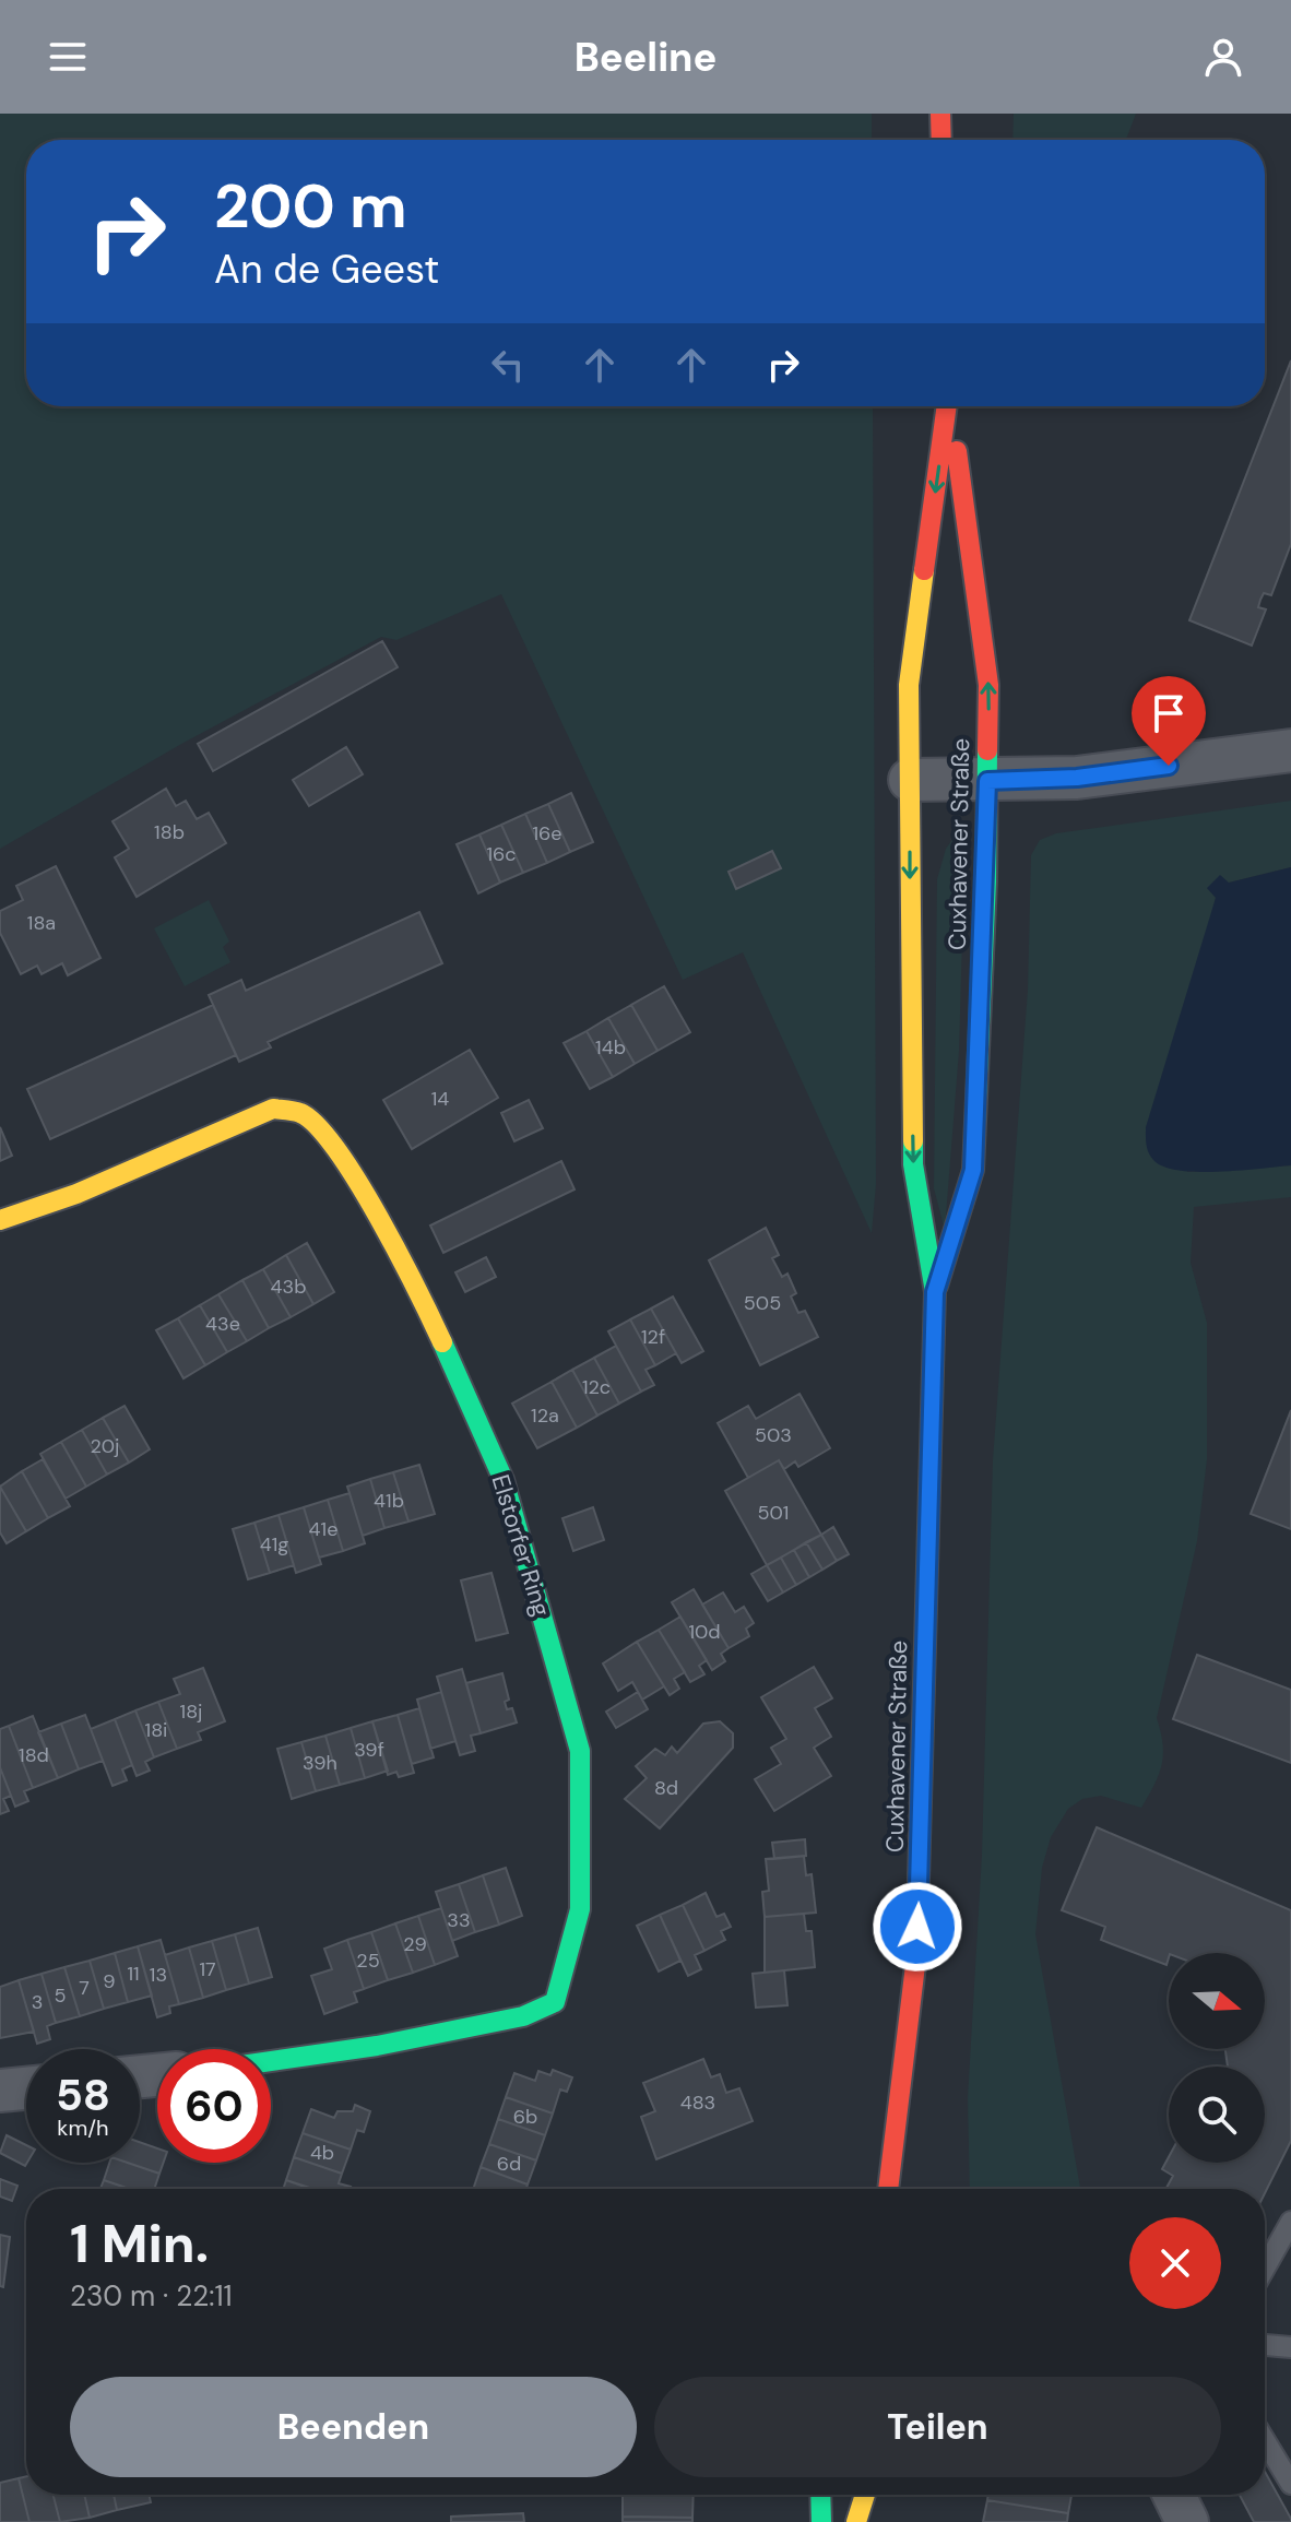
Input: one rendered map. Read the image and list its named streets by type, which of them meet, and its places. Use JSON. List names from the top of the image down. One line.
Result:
{"streets":{"main road":["Cuxhavener Straße","Elstorfer Ring"]},"house_numbers":["18b","16e","16c","18a","14b","14","43b","505","43e","12f","12c","12a","503","20j","41b","501","41e","41g","10d","18j","18i","39f","18d","39h","8d","33","29","25","17","11","13","9","7","5","3","483","6b","4b","6d"],"north":"right","page":{"header":"Beeline","turn":["200 m","An de Geest"],"speed":"58 km/h","limit":"60","heading":["1 Min.","230 m · 22:11"],"buttons":["Beenden","Teilen"]}}
